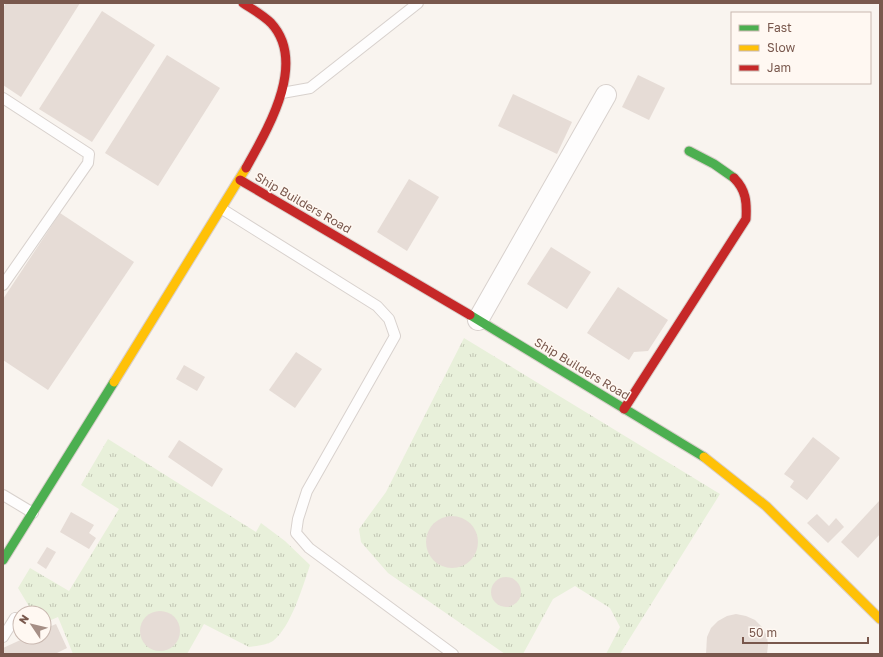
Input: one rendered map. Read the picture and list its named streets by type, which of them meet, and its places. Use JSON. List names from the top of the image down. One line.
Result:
{"streets":{"street":["Ship Builders Road"]},"legend":["Fast","Slow","Jam"],"scale_bar":"50 m","north":"top left"}
